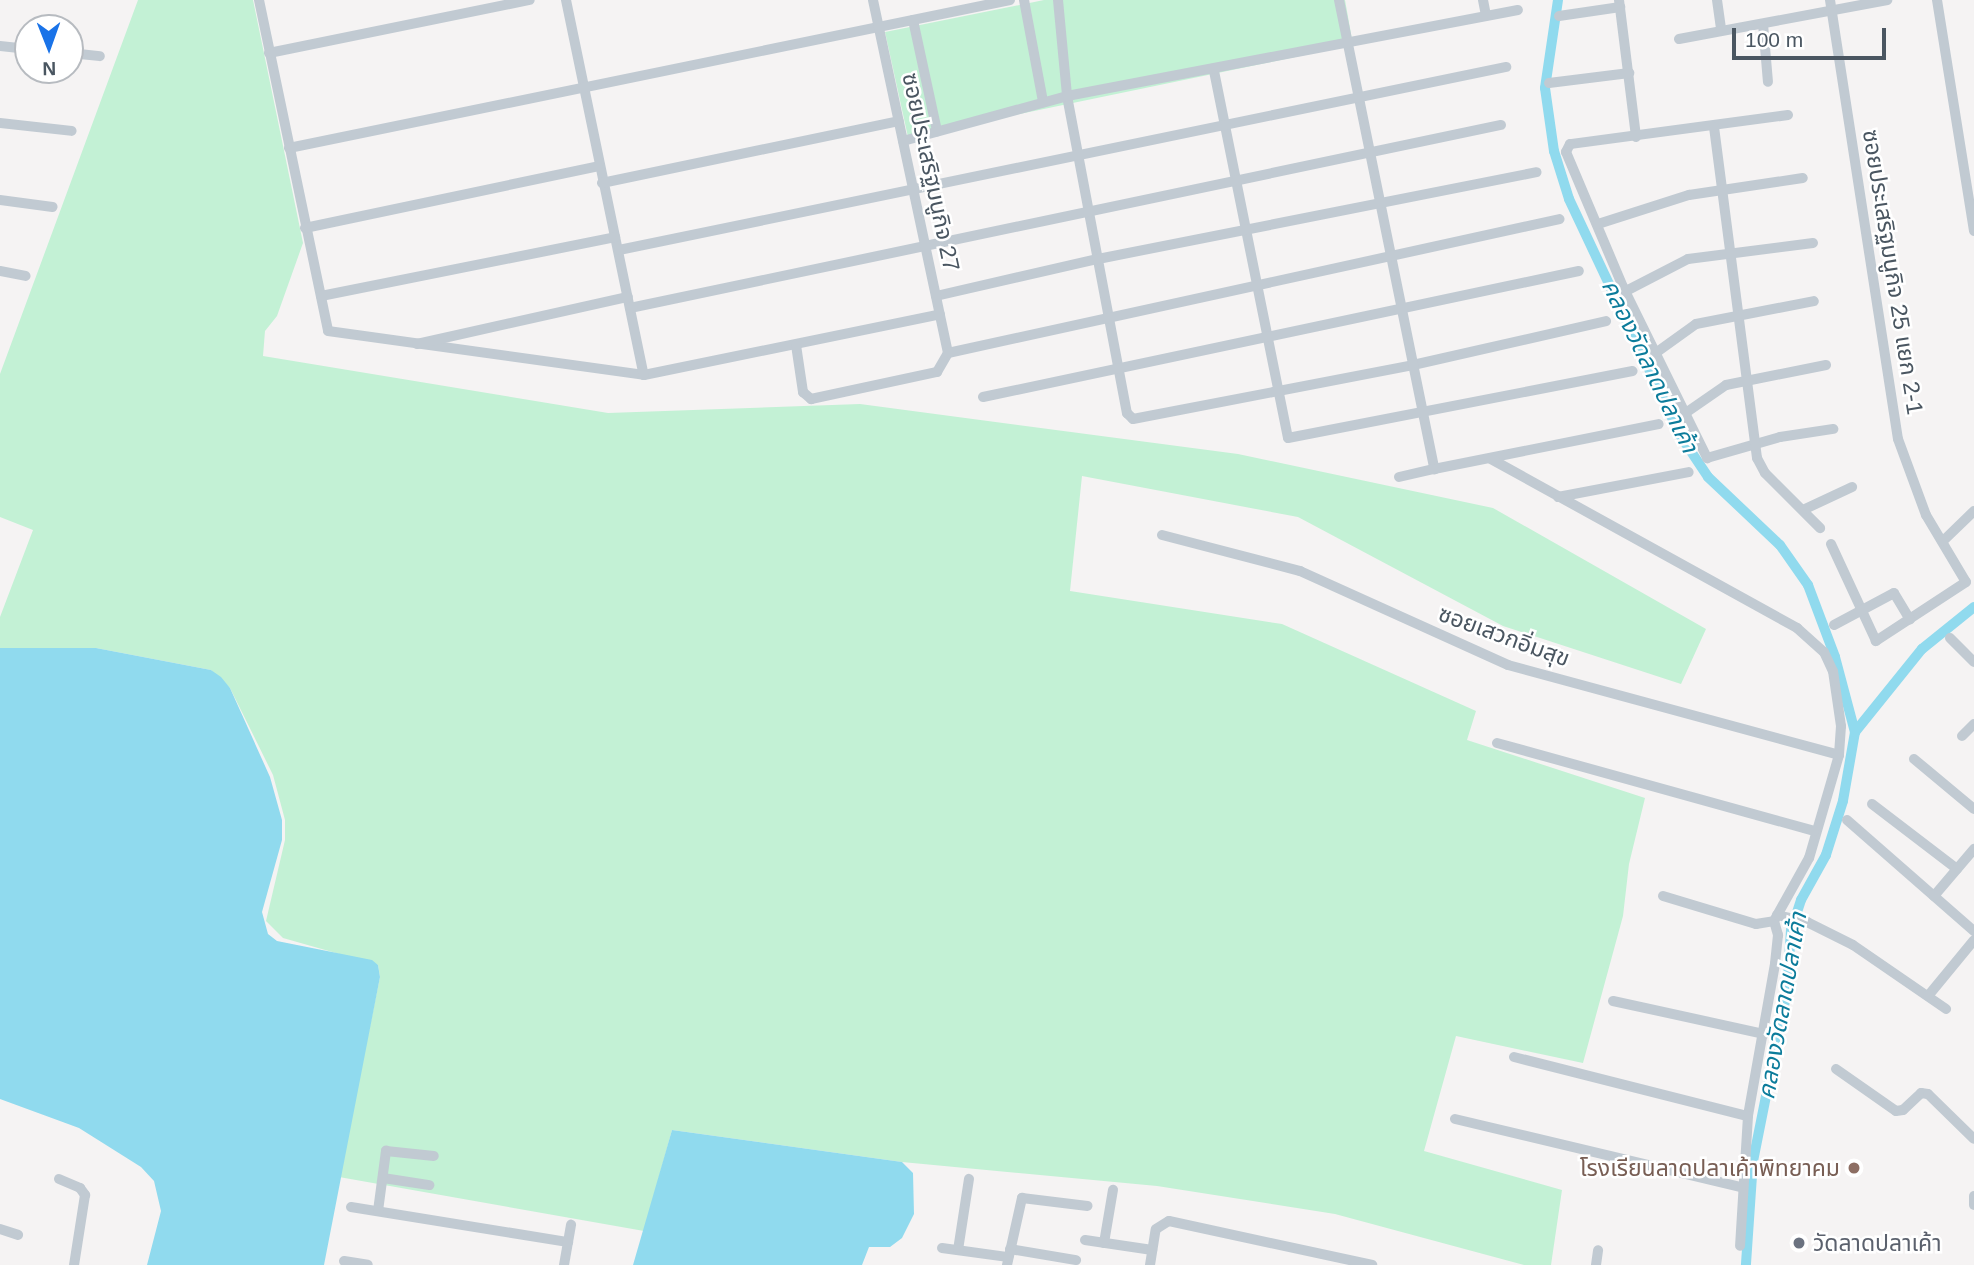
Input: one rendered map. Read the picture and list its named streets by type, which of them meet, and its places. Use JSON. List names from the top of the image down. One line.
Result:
{"streets":{"street":["ซอยประเสริฐมนูกิจ 27","ซอยประเสริฐมนูกิจ 25 แยก 2-1","ซอยเสวกอิ่มสุข"]},"water":["คลองวัดลาดปลาเค้า"],"places":["โรงเรียนลาดปลาเค้าพิทยาคม","วัดลาดปลาเค้า"],"scale_bar":"100 m","north":"bottom"}
